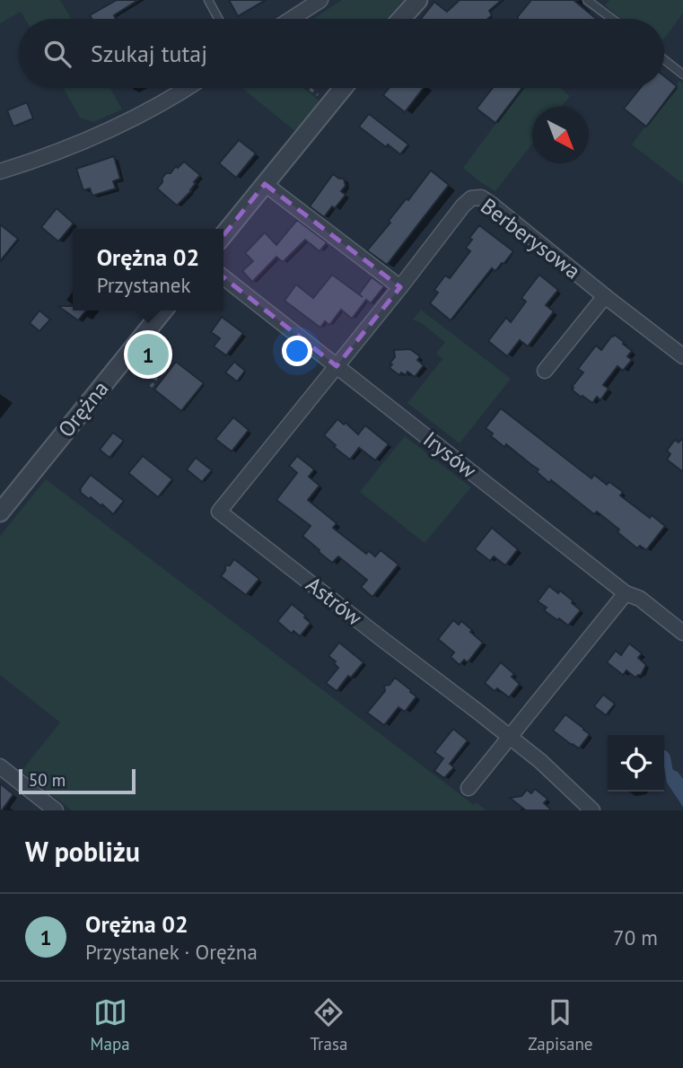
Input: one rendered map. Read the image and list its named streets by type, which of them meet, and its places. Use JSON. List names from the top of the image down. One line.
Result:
{"streets":{"street":["Berberysowa","Orężna","Irysów","Astrów"]},"crossings":[["Irysów","Astrów"]],"scale_bar":"50 m","north":"bottom right","page":{"search":"Szukaj tutaj","popup":["Orężna 02","Przystanek"],"pins":"1","scale":"50 m","heading":"W pobliżu","list":[{"mark":"1","name":"Orężna 02","note":"Przystanek · Orężna","value":"70 m"}],"nav":["Mapa","Trasa","Zapisane"]}}
